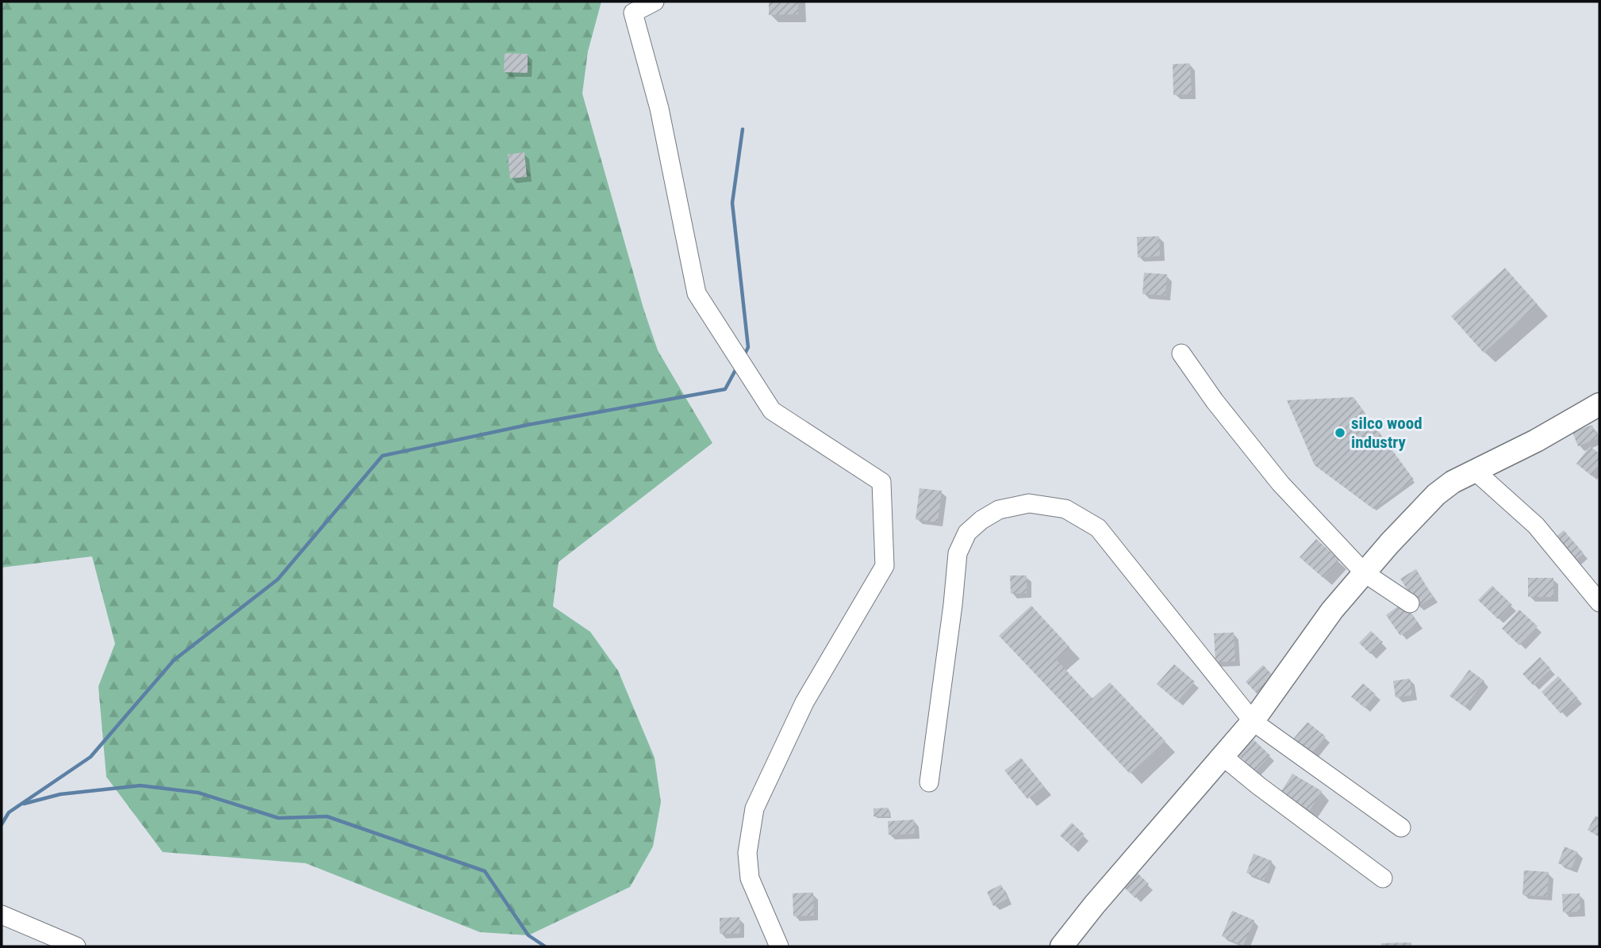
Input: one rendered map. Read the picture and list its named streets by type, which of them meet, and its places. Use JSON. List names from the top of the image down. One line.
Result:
{"places":["silco wood industry"]}
